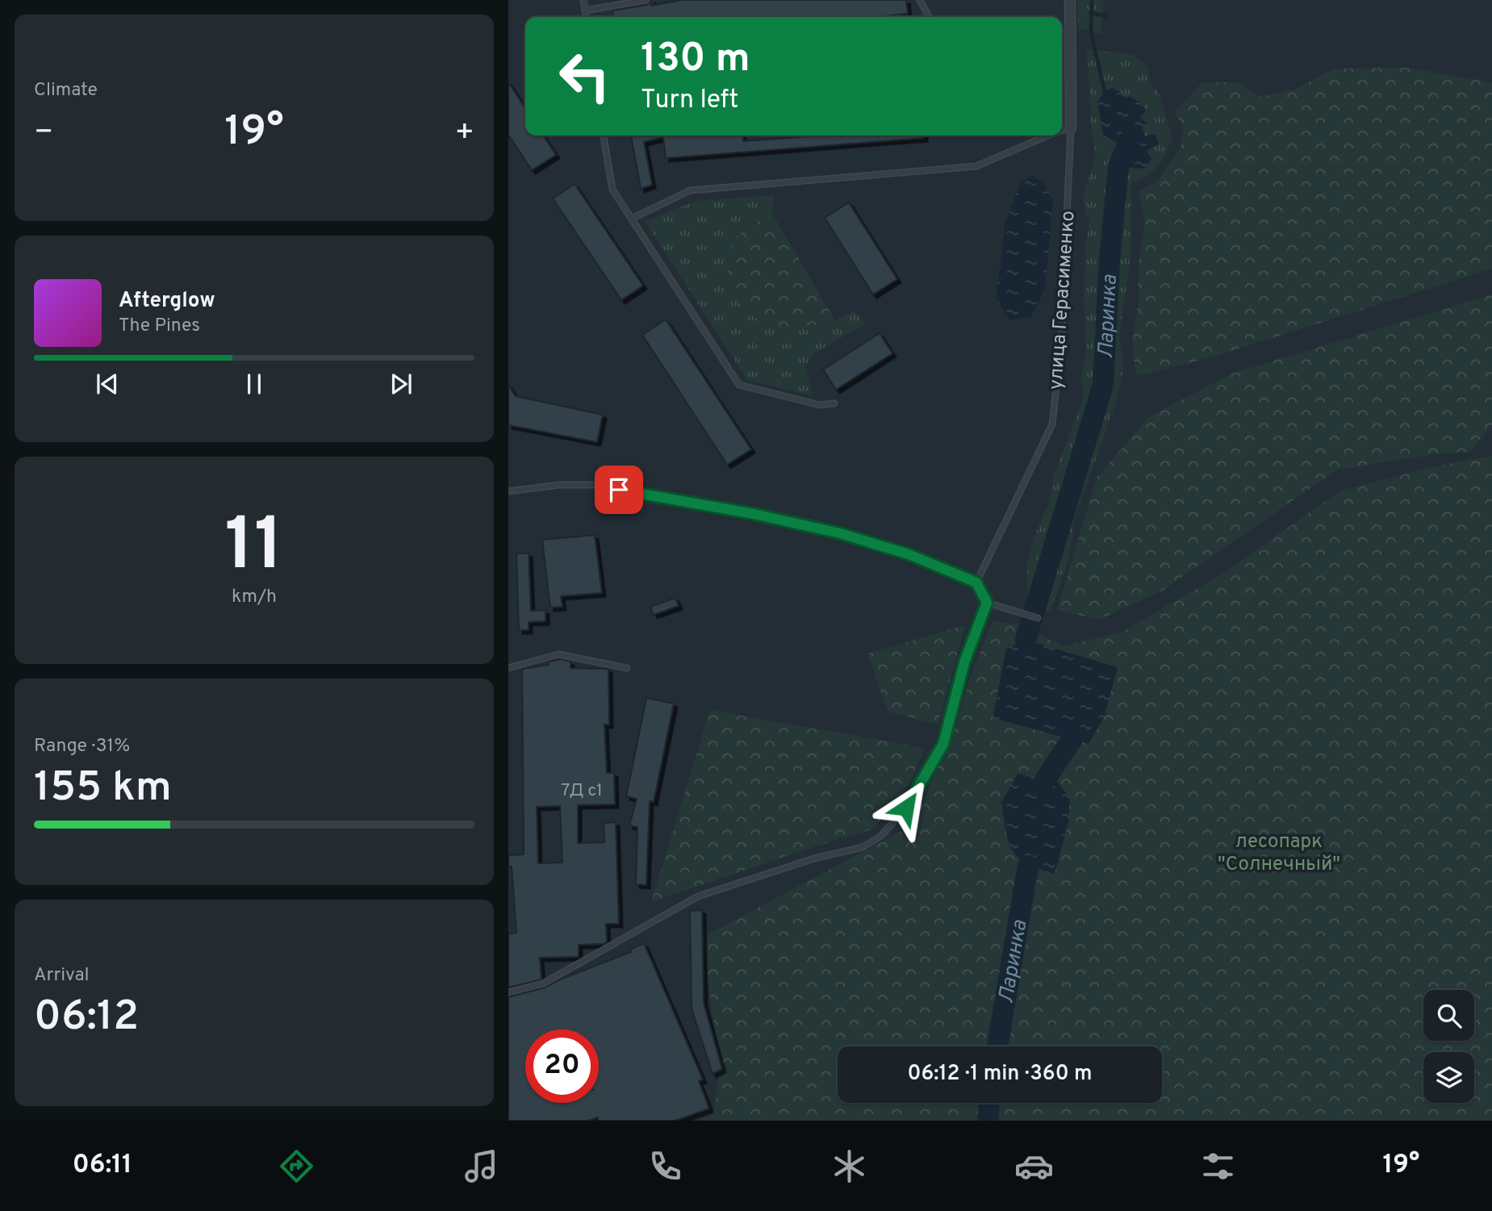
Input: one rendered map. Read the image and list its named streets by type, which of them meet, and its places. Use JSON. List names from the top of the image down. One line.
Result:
{"streets":{"street":["улица Герасименко"]},"water":["Ларинка"],"parks":["лесопарк \"Солнечный\""],"house_numbers":["7Д с1"],"page":{"tile":["Climate",["11","km/h"],["Range · 31%","155 km"],["Arrival","06:12"]],"turn":["130 m","Turn left"],"heat":["−","19°","+"],"song":["Afterglow","The Pines"],"limit":"20","trip":"06:12 · 1 min · 360 m","tabs":["06:11","19°"]}}
